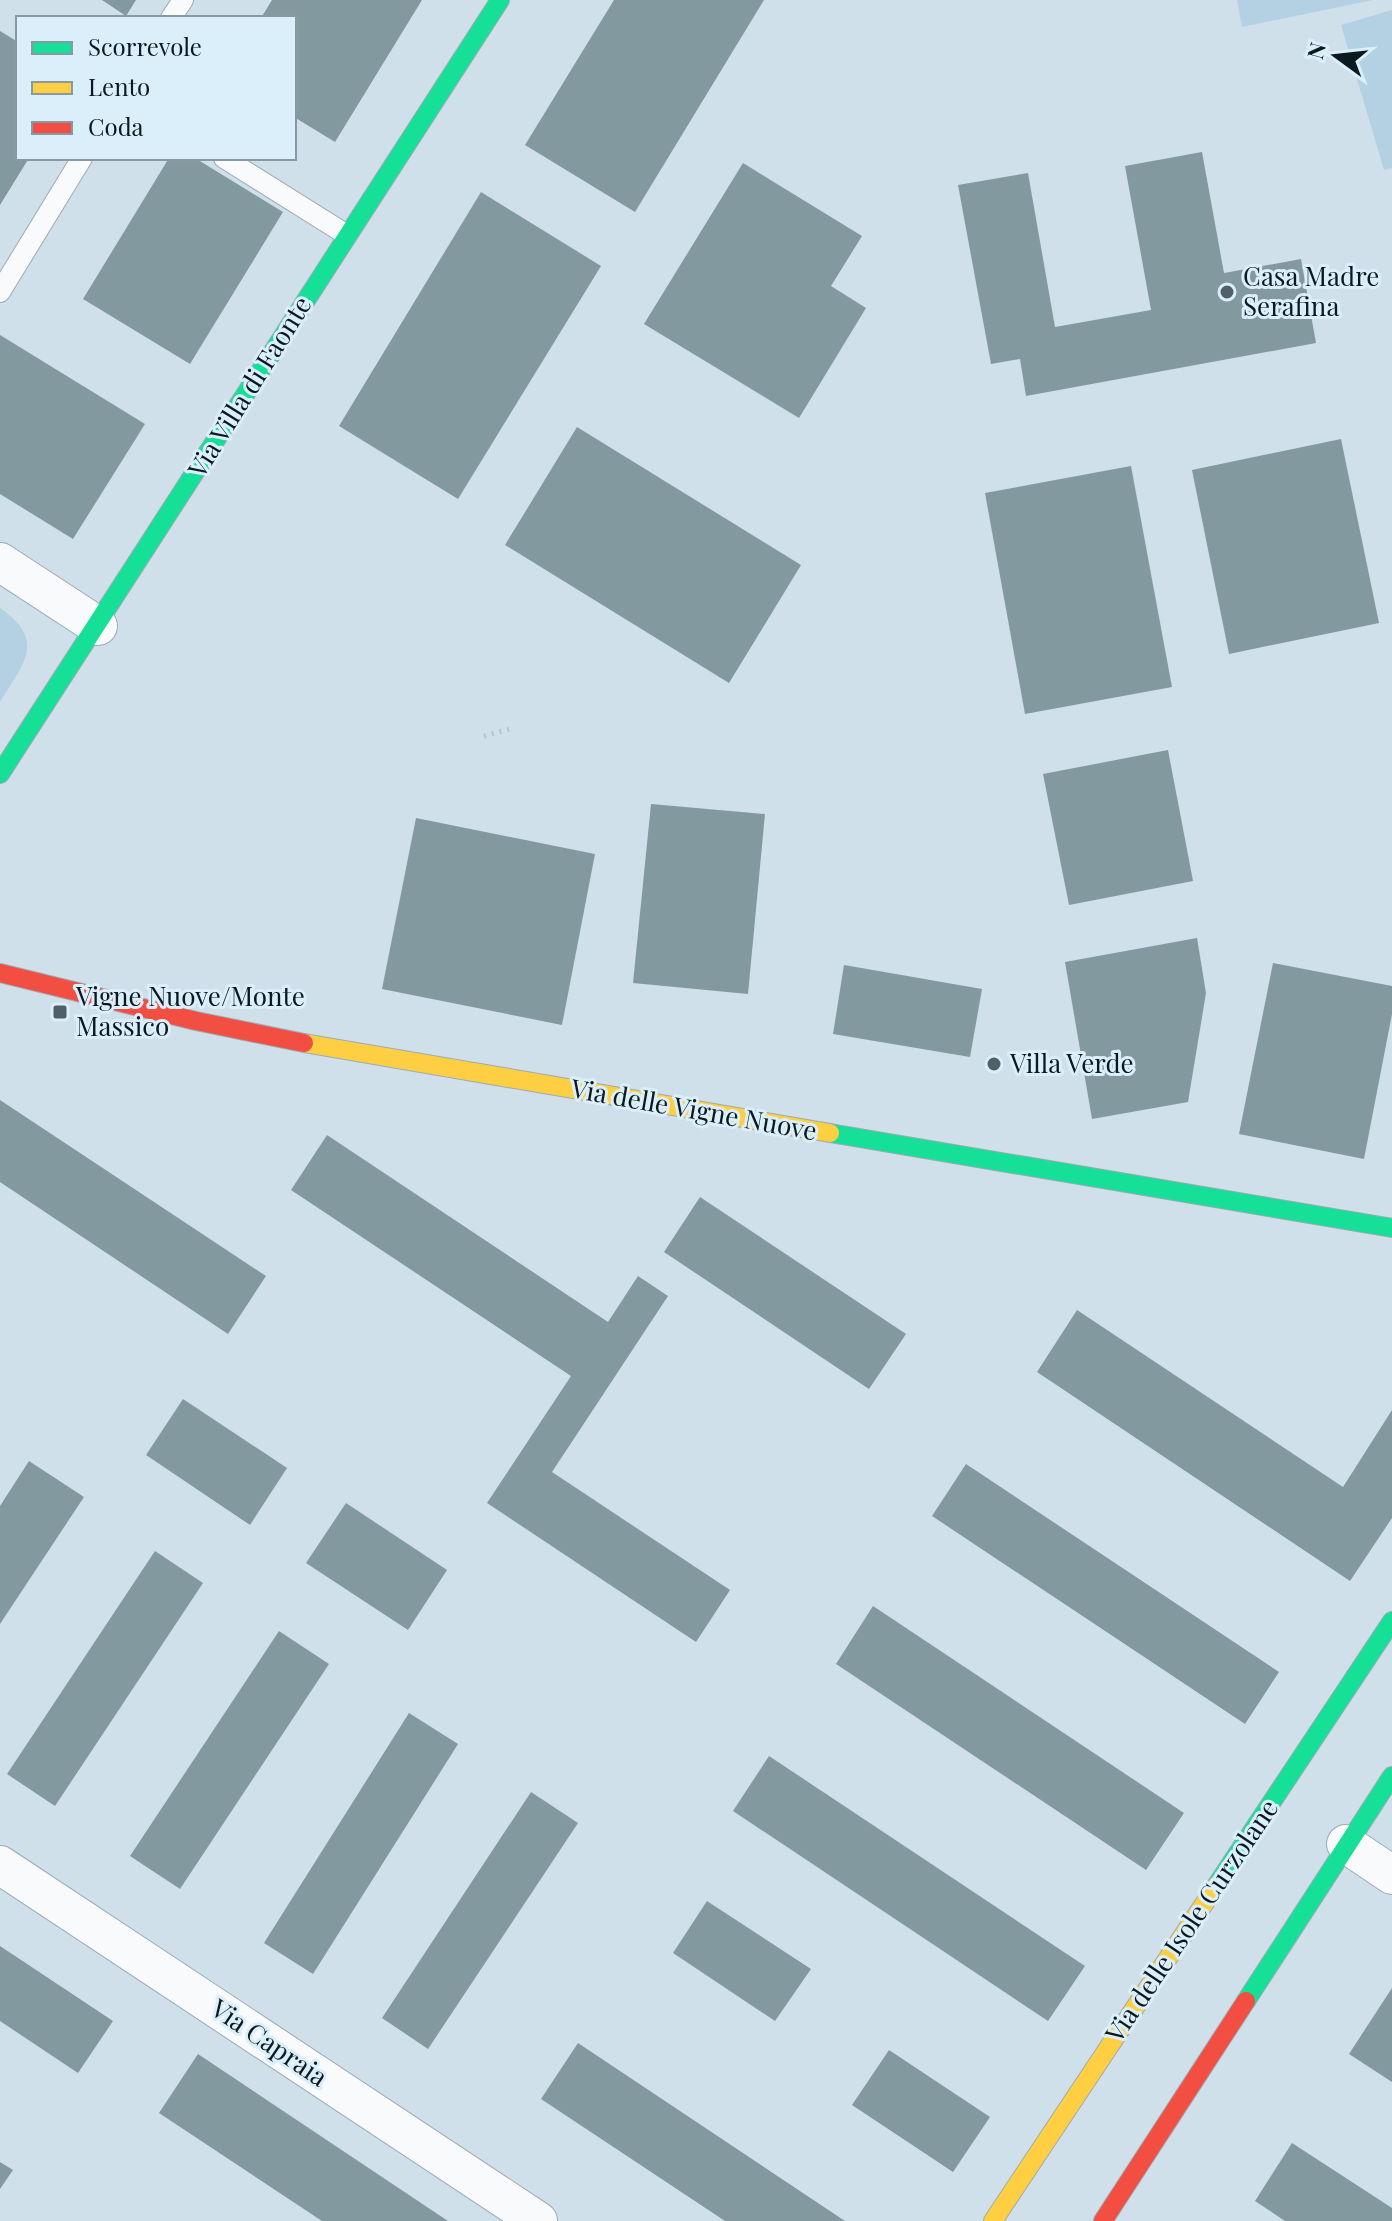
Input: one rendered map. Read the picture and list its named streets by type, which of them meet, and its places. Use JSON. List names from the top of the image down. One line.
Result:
{"streets":{"street":["Via Villa di Faonte","Via delle Vigne Nuove","Via delle Isole Curzolane","Via Capraia"]},"places":{"other":["Casa Madre Serafina","Villa Verde"],"transit":["Vigne Nuove/Monte Massico"]},"legend":["Scorrevole","Lento","Coda"],"north":"left"}
